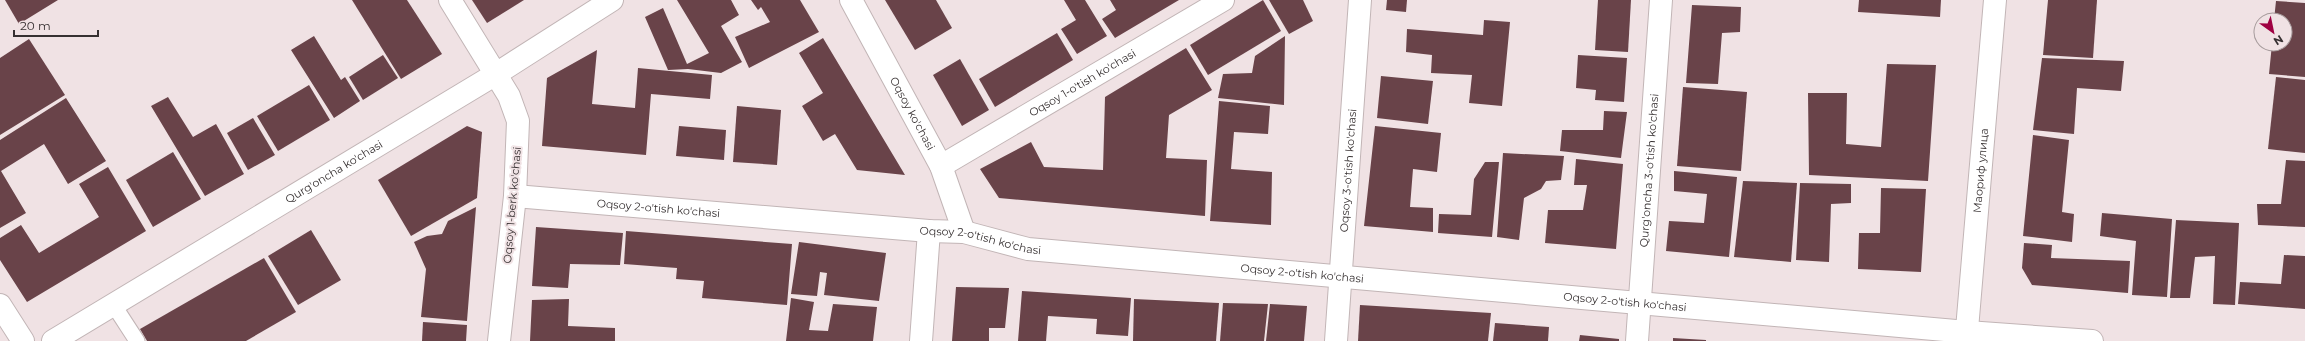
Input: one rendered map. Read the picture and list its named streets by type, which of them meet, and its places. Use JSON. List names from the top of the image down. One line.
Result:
{"streets":{"street":["Oqsoy 1-o'tish ko'chasi","Oqsoy ko'chasi","Qurg'oncha 3-o'tish ko'chasi","Oqsoy 3-o'tish ko'chasi","Маориф улица","Qurg'oncha ko'chasi","Oqsoy 1-berk ko'chasi","Oqsoy 2-o'tish ko'chasi"]},"crossings":[["Oqsoy 1-o'tish ko'chasi","Oqsoy ko'chasi"],["Oqsoy ko'chasi","Oqsoy 2-o'tish ko'chasi"],["Qurg'oncha 3-o'tish ko'chasi","Oqsoy 2-o'tish ko'chasi"],["Oqsoy 3-o'tish ko'chasi","Oqsoy 2-o'tish ko'chasi"],["Маориф улица","Oqsoy 2-o'tish ko'chasi"],["Qurg'oncha ko'chasi","Oqsoy 1-berk ko'chasi"],["Oqsoy 1-berk ko'chasi","Oqsoy 2-o'tish ko'chasi"]],"scale_bar":"20 m","north":"bottom right"}
